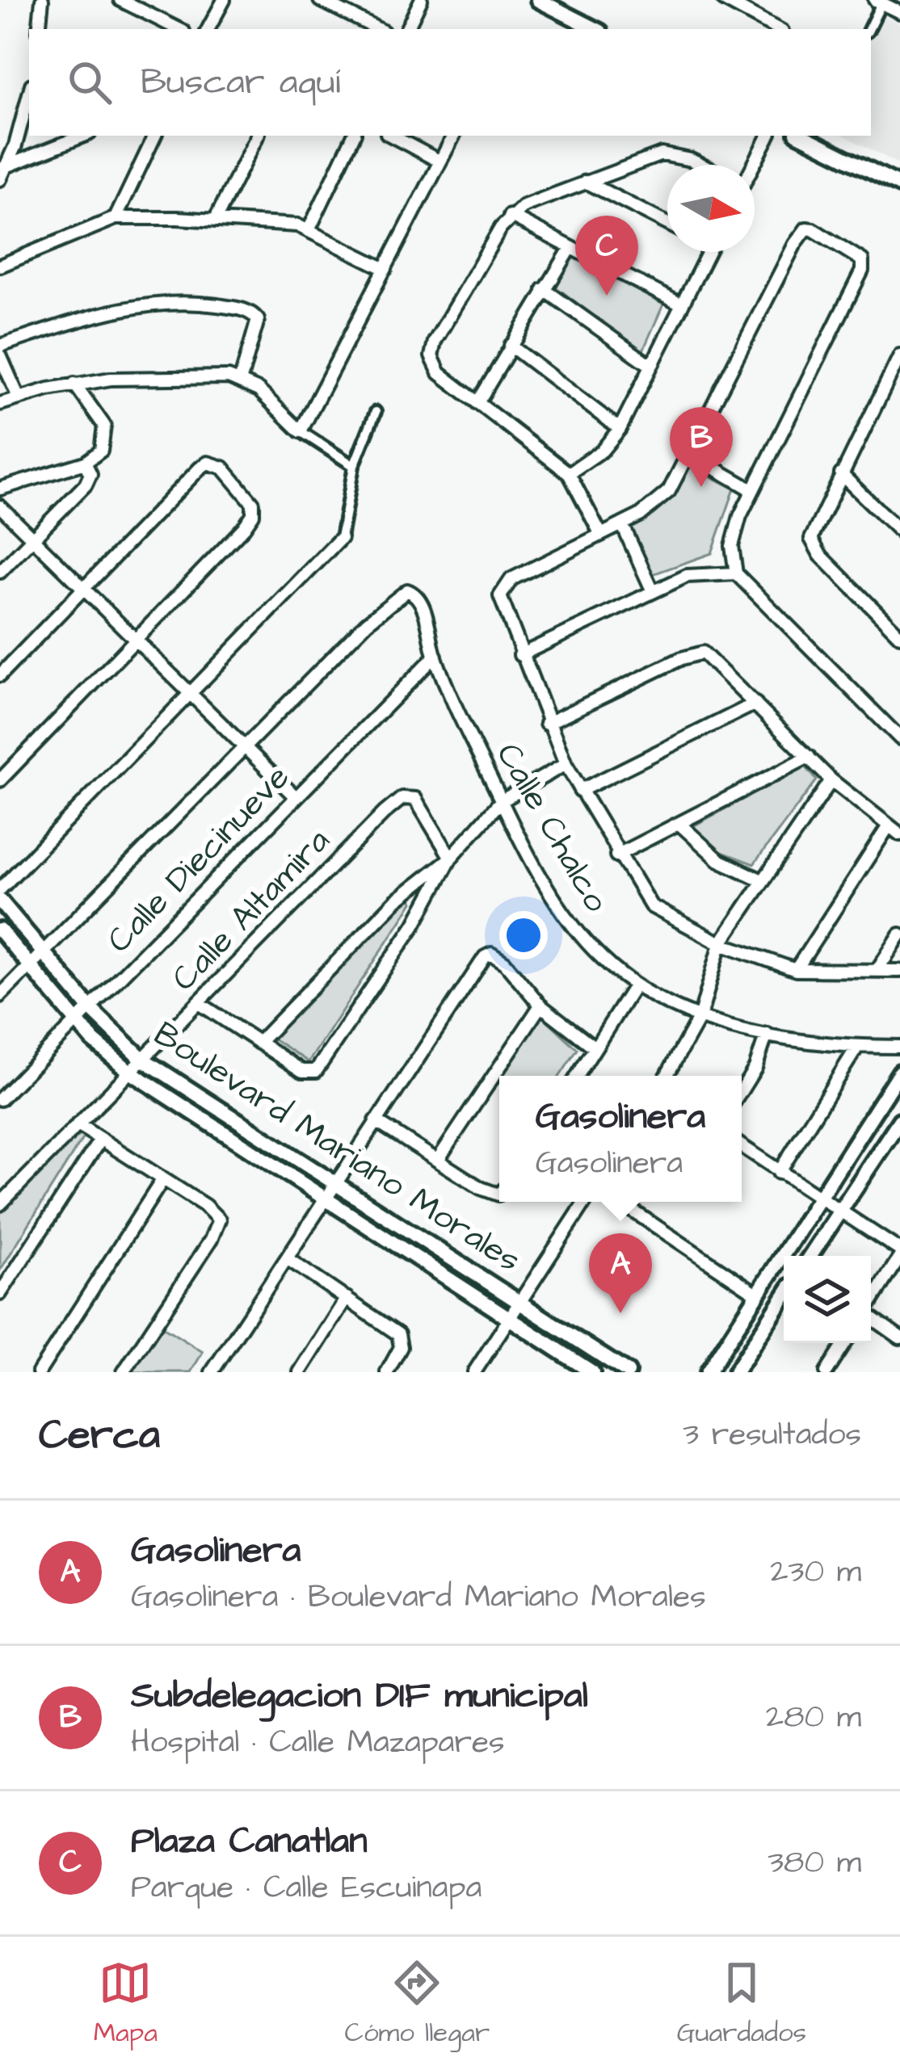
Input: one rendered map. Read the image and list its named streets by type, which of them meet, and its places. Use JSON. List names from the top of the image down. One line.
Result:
{"streets":{"street":["Calle Chalco","Calle Diecinueve","Calle Altamira","Boulevard Mariano Morales"]},"crossings":[["Calle Chalco","Calle Diecinueve"],["Calle Diecinueve","Boulevard Mariano Morales"],["Calle Altamira","Boulevard Mariano Morales"]],"north":"right","page":{"search":"Buscar aquí","pins":["C","B","A"],"popup":["Gasolinera","Gasolinera"],"heading":["Cerca","3 resultados"],"list":[{"mark":"A","name":"Gasolinera","note":"Gasolinera · Boulevard Mariano Morales","value":"230 m"},{"mark":"B","name":"Subdelegacion DIF municipal","note":"Hospital · Calle Mazapares","value":"280 m"},{"mark":"C","name":"Plaza Canatlan","note":"Parque · Calle Escuinapa","value":"380 m"}],"nav":["Mapa","Cómo llegar","Guardados"]}}
